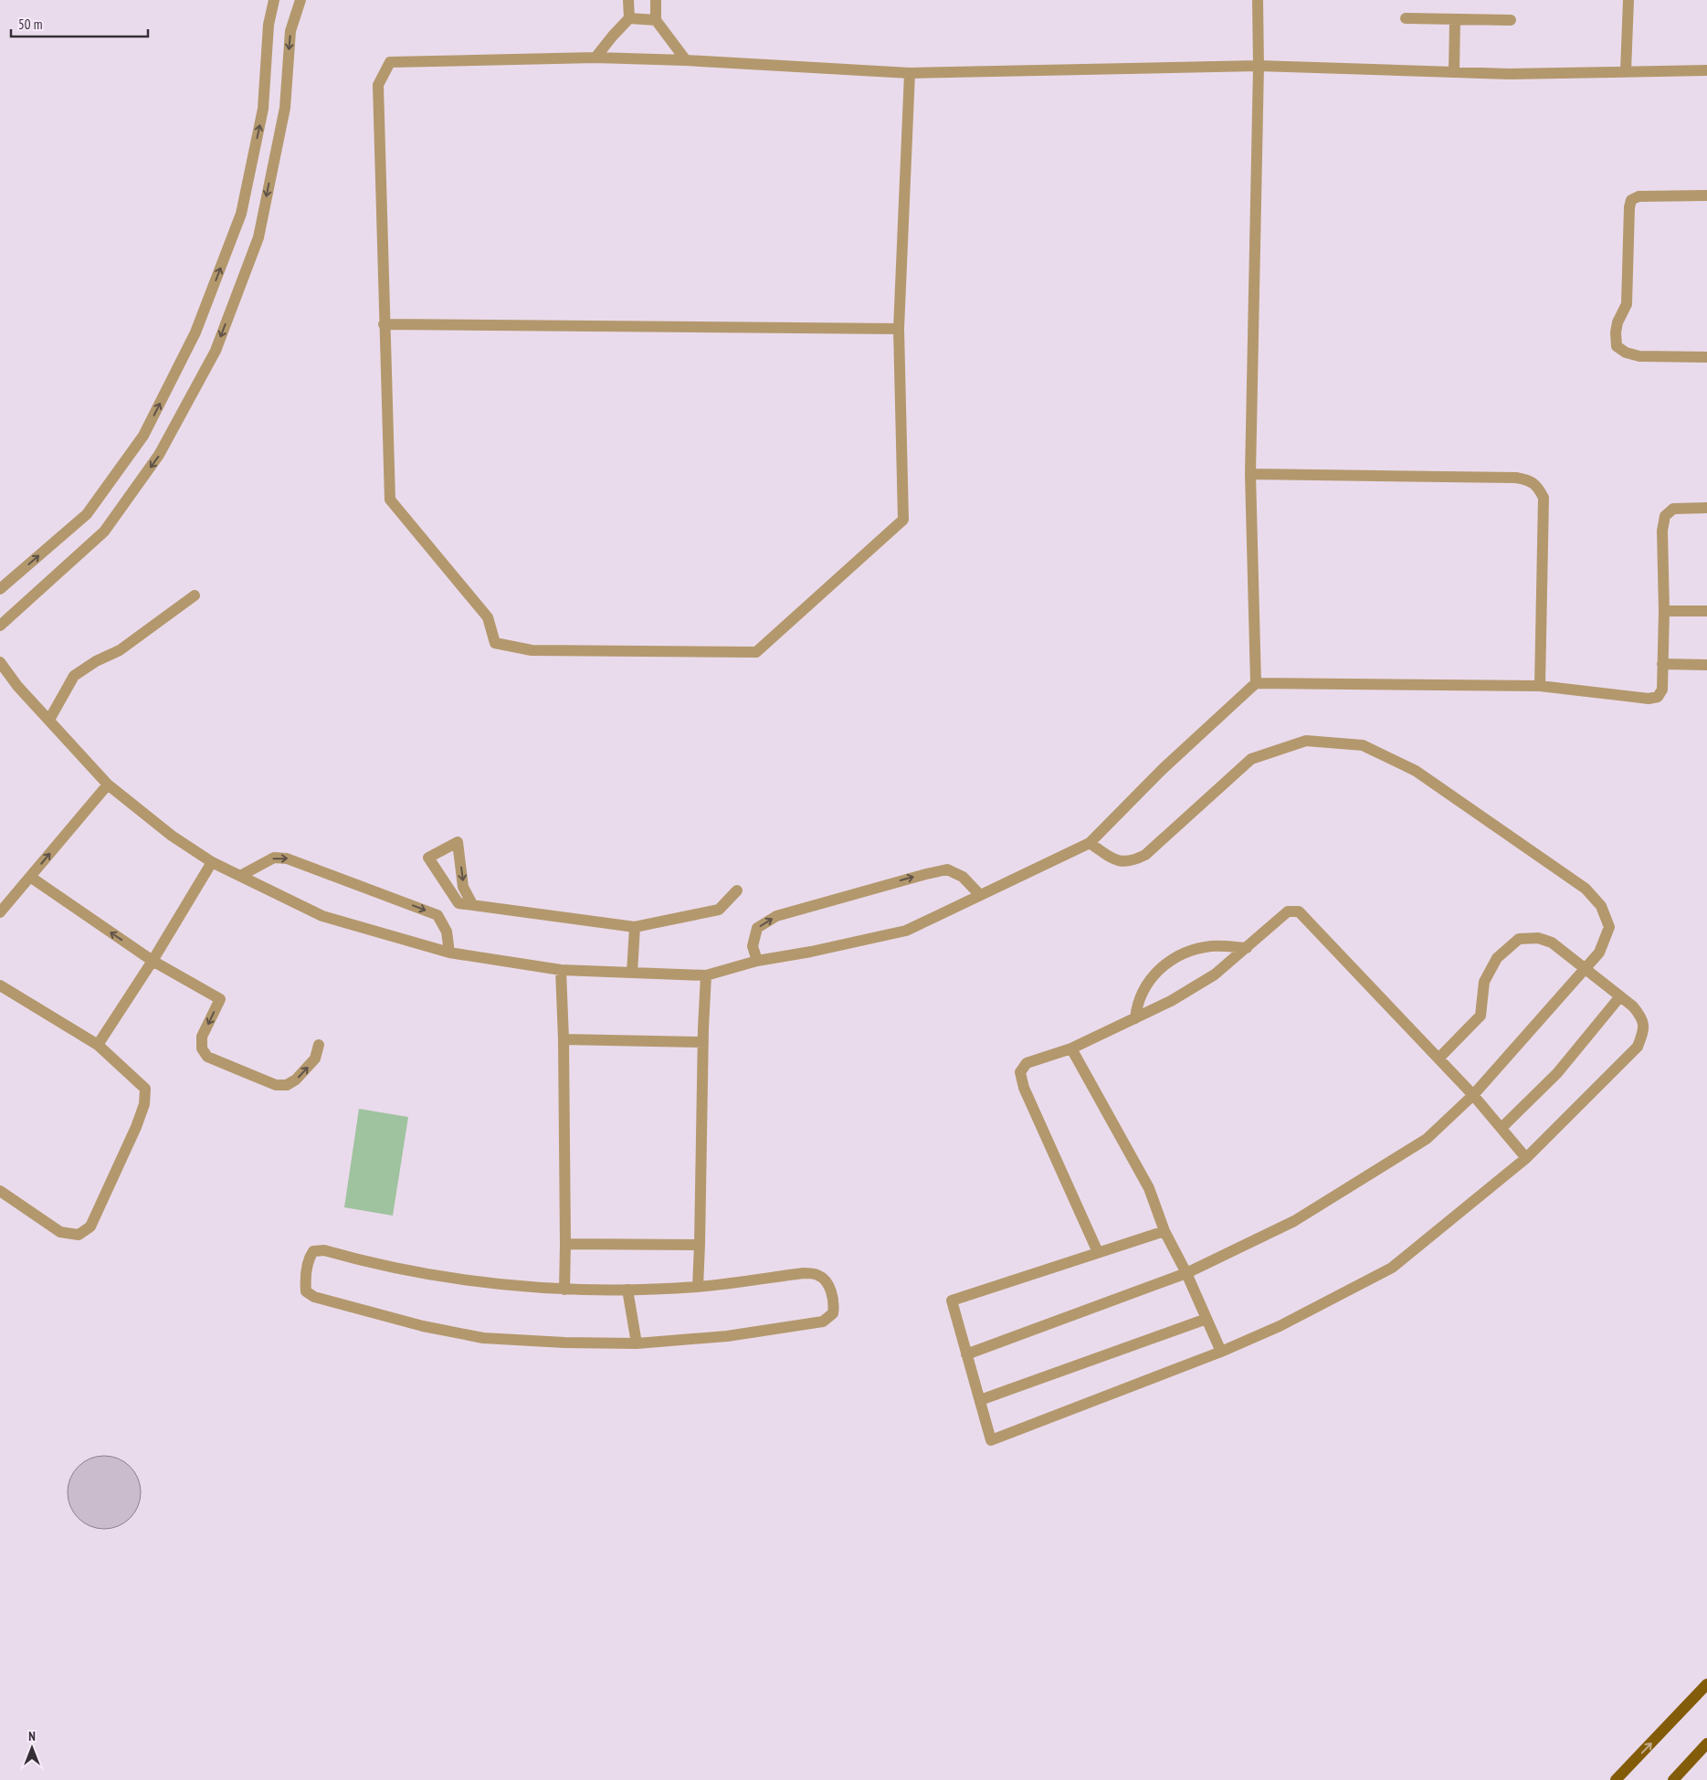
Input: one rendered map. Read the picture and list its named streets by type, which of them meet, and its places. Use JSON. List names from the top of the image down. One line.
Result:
{"scale_bar":"50 m","north":"top"}
